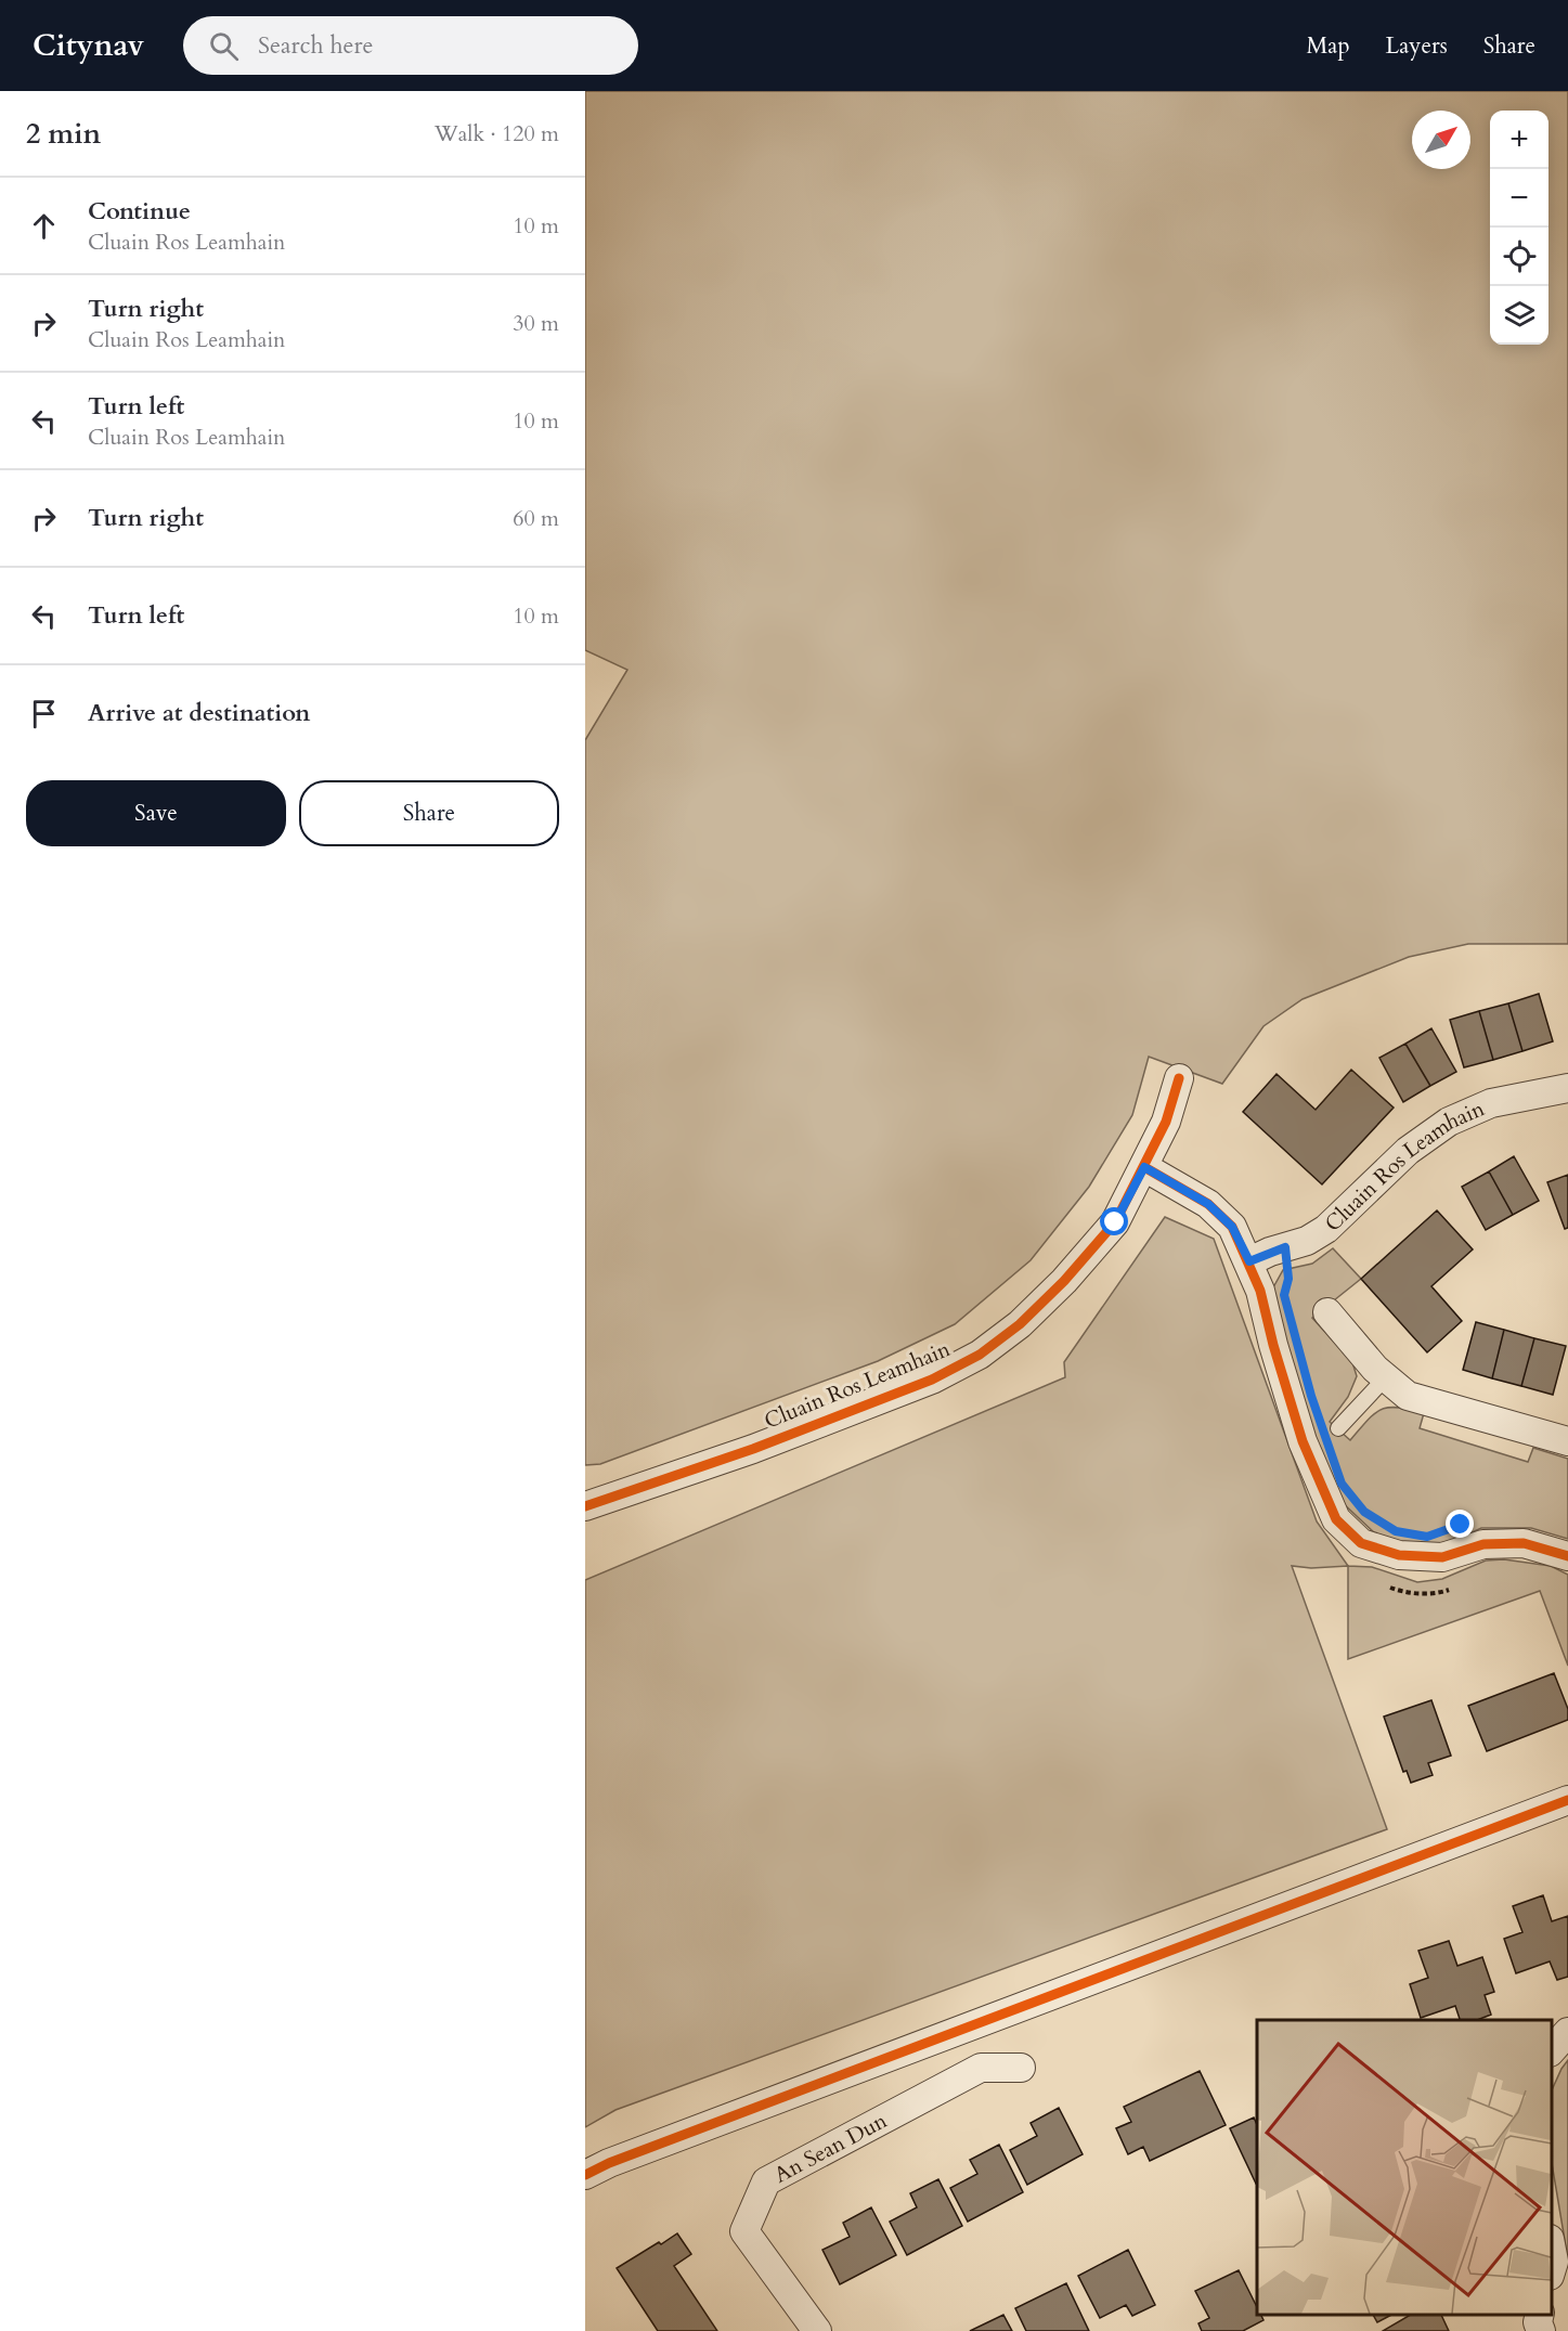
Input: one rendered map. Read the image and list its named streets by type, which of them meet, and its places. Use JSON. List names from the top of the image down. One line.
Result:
{"streets":{"street":["Cluain Ros Leamhain","An Sean Dun"]},"north":"top right","page":{"header":"Citynav","search":"Search here","nav":["Map","Layers","Share"],"heading":["2 min","Walk · 120 m"],"map_buttons":["+","−"],"list":[["Continue","Cluain Ros Leamhain","10 m"],["Turn right","Cluain Ros Leamhain","30 m"],["Turn left","Cluain Ros Leamhain","10 m"],["Turn right","60 m"],["Turn left","10 m"],"Arrive at destination"],"buttons":["Save","Share"]}}
